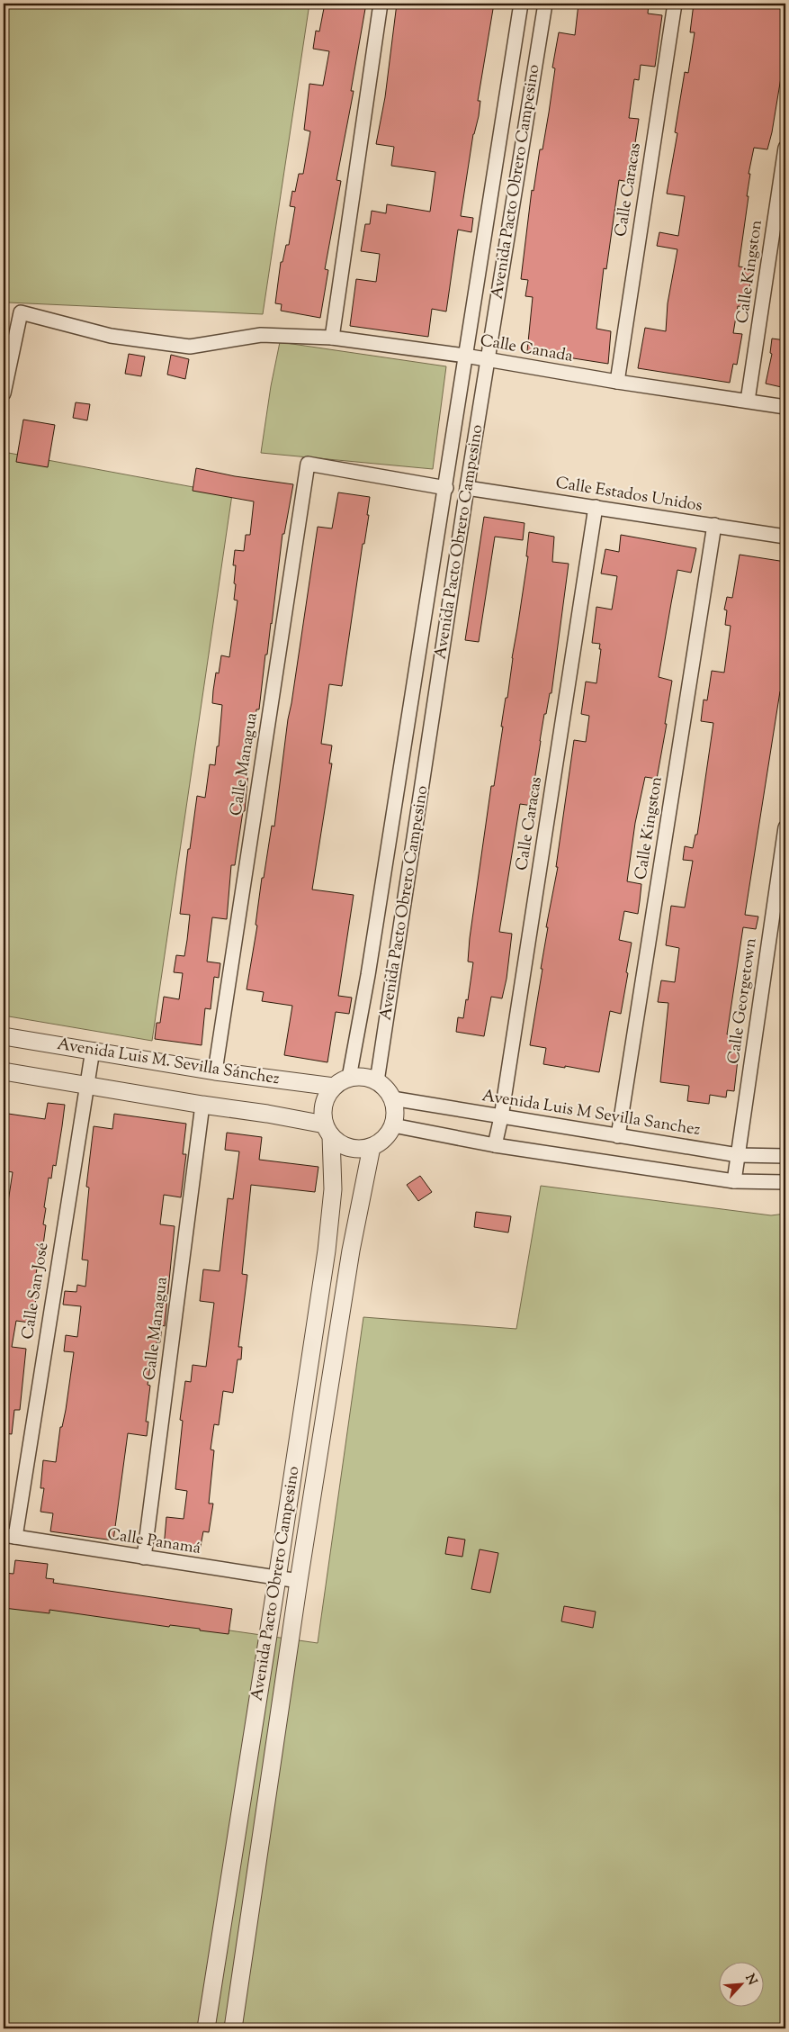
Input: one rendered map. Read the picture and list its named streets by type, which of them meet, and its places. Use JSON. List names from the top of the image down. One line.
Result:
{"streets":{"street":["Avenida Pacto Obrero Campesino","Calle Caracas","Calle Kingston","Calle Canada","Calle Estados Unidos","Calle Managua","Calle Georgetown","Avenida Luis M. Sevilla Sánchez","Avenida Luis M Sevilla Sanchez","Calle San José","Calle Panamá"]},"crossings":[["Avenida Pacto Obrero Campesino","Calle Canada"],["Avenida Pacto Obrero Campesino","Calle Estados Unidos"],["Avenida Pacto Obrero Campesino","Calle Managua"],["Avenida Pacto Obrero Campesino","Avenida Luis M. Sevilla Sánchez"],["Avenida Pacto Obrero Campesino","Avenida Luis M Sevilla Sanchez"],["Avenida Pacto Obrero Campesino","Calle Panamá"],["Calle Caracas","Calle Canada"],["Calle Caracas","Calle Estados Unidos"],["Calle Caracas","Avenida Luis M Sevilla Sanchez"],["Calle Kingston","Calle Canada"],["Calle Kingston","Calle Estados Unidos"],["Calle Kingston","Avenida Luis M Sevilla Sanchez"],["Calle Managua","Avenida Luis M. Sevilla Sánchez"],["Calle Managua","Calle Panamá"],["Calle Georgetown","Avenida Luis M Sevilla Sanchez"],["Avenida Luis M. Sevilla Sánchez","Avenida Luis M Sevilla Sanchez"],["Avenida Luis M. Sevilla Sánchez","Calle San José"],["Calle San José","Calle Panamá"]],"north":"top right"}
